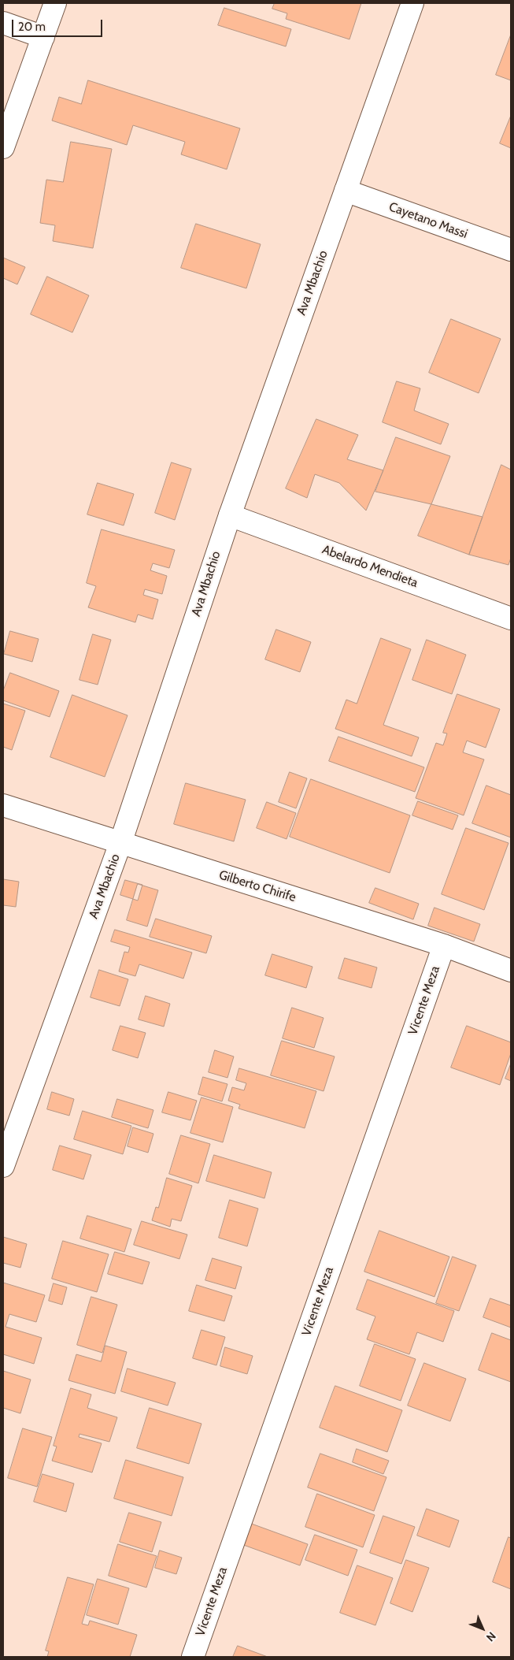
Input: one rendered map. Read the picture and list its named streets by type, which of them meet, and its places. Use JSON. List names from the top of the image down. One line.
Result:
{"streets":{"street":["Cayetano Massi","Ava Mbachio","Abelardo Mendieta","Gilberto Chirife","Vicente Meza"]},"crossings":[["Cayetano Massi","Ava Mbachio"],["Ava Mbachio","Abelardo Mendieta"],["Ava Mbachio","Gilberto Chirife"],["Gilberto Chirife","Vicente Meza"]],"scale_bar":"20 m","north":"bottom right"}
